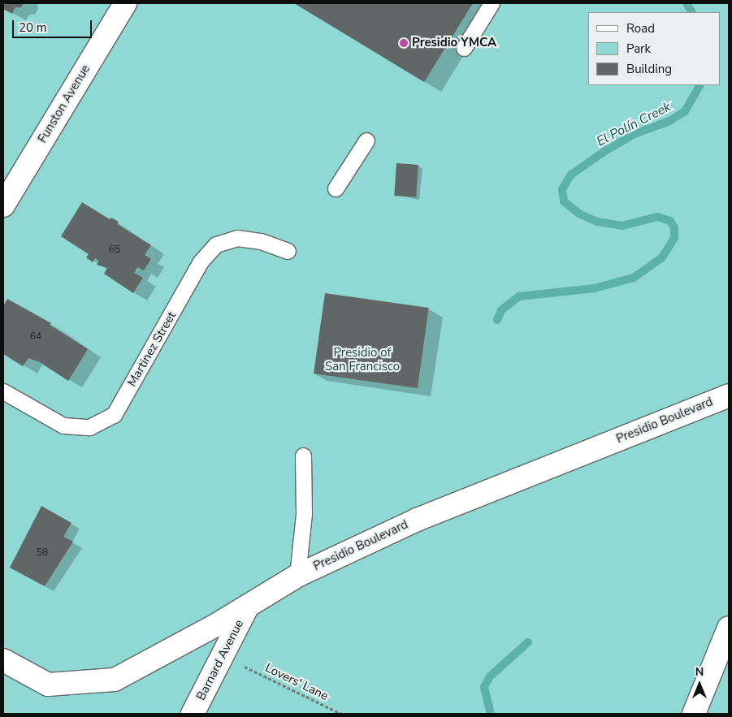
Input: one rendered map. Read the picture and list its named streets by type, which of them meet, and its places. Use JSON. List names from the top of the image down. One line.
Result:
{"streets":{"street":["Funston Avenue","Presidio Boulevard","Barnard Avenue"],"lane":["Martinez Street"],"path":["Lovers' Lane"]},"crossings":[["Presidio Boulevard","Barnard Avenue"]],"water":["El Polín Creek"],"parks":["Presidio of San Francisco"],"places":["Presidio YMCA"],"house_numbers":["65","64","58"],"legend":["Road","Park","Building"],"scale_bar":"20 m","north":"top"}
